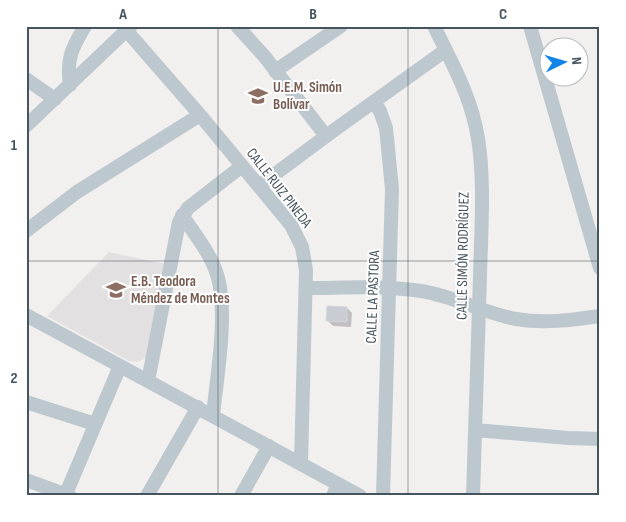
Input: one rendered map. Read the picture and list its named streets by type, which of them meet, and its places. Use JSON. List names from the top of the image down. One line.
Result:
{"streets":{"street":["CALLE RUIZ PINEDA","CALLE SIMÓN RODRÍGUEZ","CALLE LA PASTORA"]},"places":{"school or university":["U.E.M. Simón Bolívar","E.B. Teodora Méndez de Montes"]},"north":"right","grid":{"columns":["A","B","C"],"rows":["1","2"]}}
